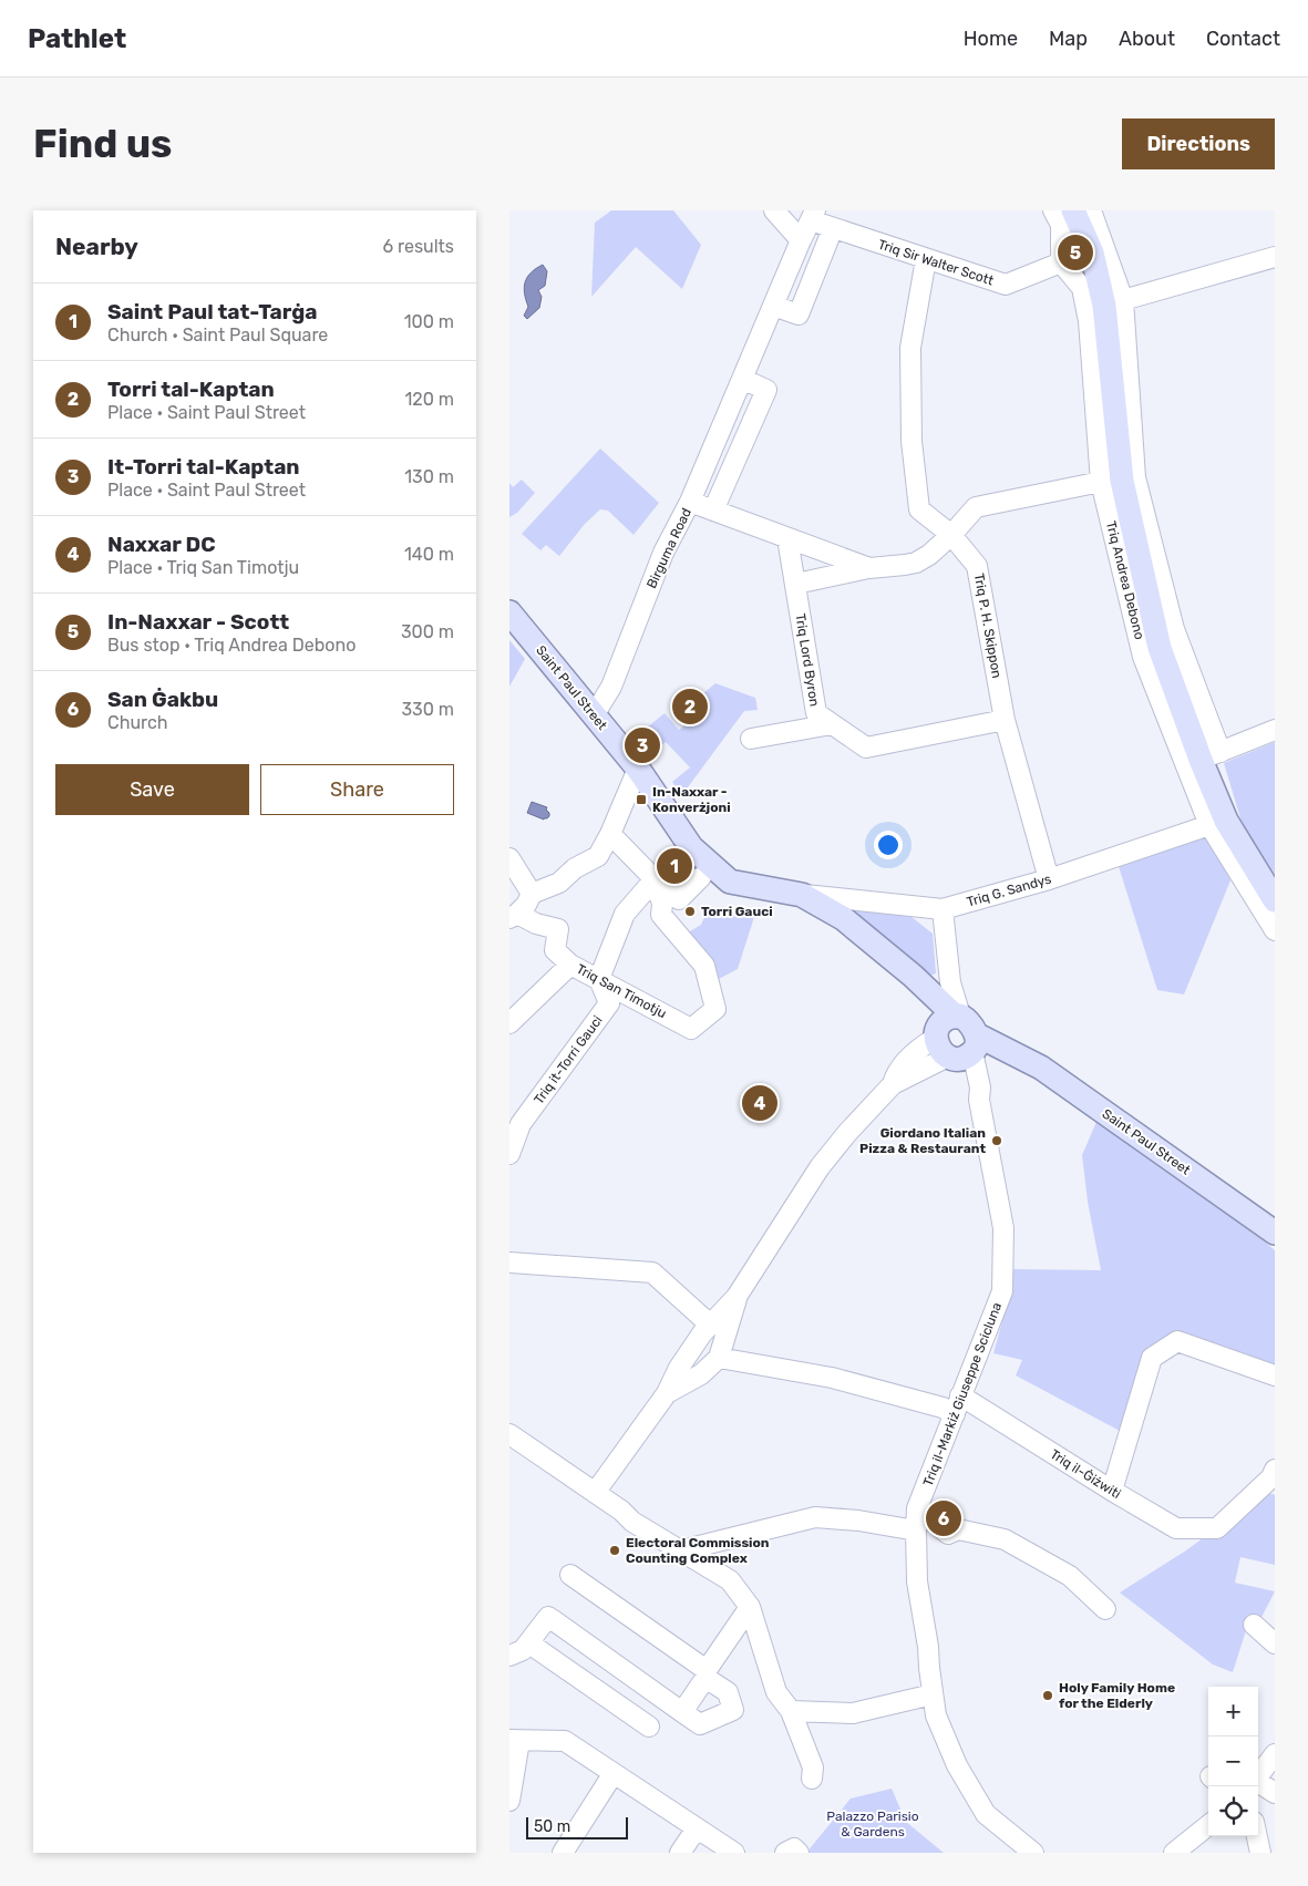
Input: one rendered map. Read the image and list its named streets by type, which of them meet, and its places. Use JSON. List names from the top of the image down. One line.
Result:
{"streets":{"main road":["Triq Andrea Debono","Saint Paul Street"],"street":["Triq Sir Walter Scott","Birguma Road","Triq P. H. Skippon","Triq Lord Byron","Triq G. Sandys","Triq San Timotju","Triq it-Torri Gauci","Triq il-Markiż Giuseppe Scicluna","Triq il-Ġiżwiti"]},"crossings":[["Triq Sir Walter Scott","Birguma Road"],["Triq Sir Walter Scott","Triq Andrea Debono"],["Triq Sir Walter Scott","Triq P. H. Skippon"],["Birguma Road","Saint Paul Street"],["Triq Andrea Debono","Triq G. Sandys"],["Triq P. H. Skippon","Triq Lord Byron"],["Triq P. H. Skippon","Triq G. Sandys"],["Saint Paul Street","Triq G. Sandys"],["Saint Paul Street","Triq il-Markiż Giuseppe Scicluna"],["Triq San Timotju","Triq it-Torri Gauci"],["Triq il-Markiż Giuseppe Scicluna","Triq il-Ġiżwiti"]],"parks":["Palazzo Parisio & Gardens"],"places":{"transit":["In-Naxxar - Konverżjoni"],"other":["Torri Gauci","Giordano Italian Pizza & Restaurant","Electoral Commission Counting Complex","Holy Family Home for the Elderly"]},"scale_bar":"50 m","page":{"header":"Pathlet","nav":["Home","Map","About","Contact"],"buttons":["Directions",["Save","Share"]],"title":"Find us","heading":["Nearby","6 results"],"pins":["5","2","3","1","4","6"],"list":[{"mark":"1","name":"Saint Paul tat-Tarġa","note":"Church · Saint Paul Square","value":"100 m"},{"mark":"2","name":"Torri tal-Kaptan","note":"Place · Saint Paul Street","value":"120 m"},{"mark":"3","name":"It-Torri tal-Kaptan","note":"Place · Saint Paul Street","value":"130 m"},{"mark":"4","name":"Naxxar DC","note":"Place · Triq San Timotju","value":"140 m"},{"mark":"5","name":"In-Naxxar - Scott","note":"Bus stop · Triq Andrea Debono","value":"300 m"},{"mark":"6","name":"San Ġakbu","note":"Church","value":"330 m"}],"map_buttons":["+","−"],"scale":"50 m"}}
